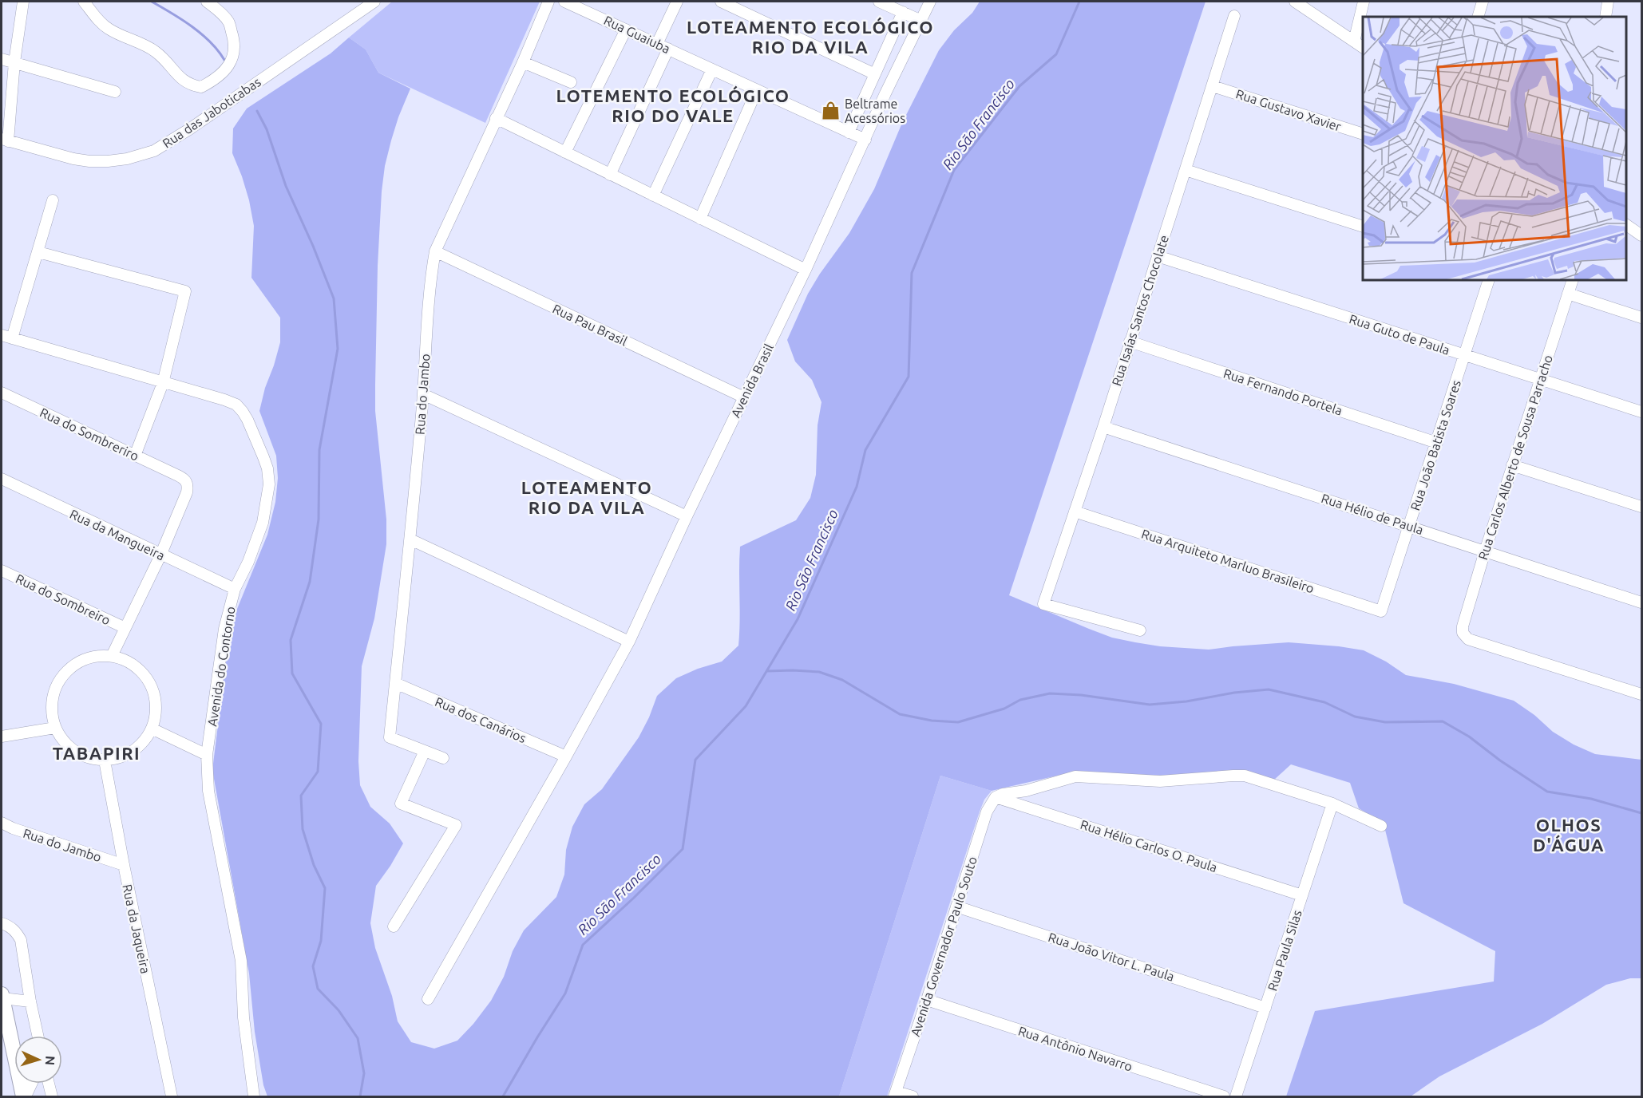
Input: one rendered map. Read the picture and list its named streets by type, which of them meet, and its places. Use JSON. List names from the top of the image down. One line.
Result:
{"streets":{"street":["Rua Guaiuba","Rua Gustavo Xavier","Rua das Jaboticabas","Rua Isaías Santos Chocolate","Rua Pau Brasil","Rua Guto de Paula","Avenida Brasil","Rua Fernando Portela","Rua do Jambo","Rua do Sombreriro","Rua João Batista Soares","Rua Carlos Alberto de Sousa Parracho","Rua Hélio de Paula","Rua da Mangueira","Rua Arquiteto Marluo Brasileiro","Rua do Sombreiro","Avenida do Contorno","Rua dos Canários","Rua Hélio Carlos O. Paula","Rua da Jaqueira","Avenida Governador Paulo Souto","Rua Paula Silas","Rua João Vitor L. Paula","Rua Antônio Navarro"]},"crossings":[["Rua Guaiuba","Avenida Brasil"],["Rua Gustavo Xavier","Rua Isaías Santos Chocolate"],["Rua Isaías Santos Chocolate","Rua Guto de Paula"],["Rua Isaías Santos Chocolate","Rua Fernando Portela"],["Rua Isaías Santos Chocolate","Rua Hélio de Paula"],["Rua Isaías Santos Chocolate","Rua Arquiteto Marluo Brasileiro"],["Rua Pau Brasil","Avenida Brasil"],["Rua Pau Brasil","Rua do Jambo"],["Rua Guto de Paula","Rua João Batista Soares"],["Rua Guto de Paula","Rua Carlos Alberto de Sousa Parracho"],["Avenida Brasil","Rua dos Canários"],["Rua Fernando Portela","Rua João Batista Soares"],["Rua do Jambo","Rua dos Canários"],["Rua do Jambo","Rua da Jaqueira"],["Rua do Sombreriro","Rua do Sombreiro"],["Rua João Batista Soares","Rua Hélio de Paula"],["Rua João Batista Soares","Rua Arquiteto Marluo Brasileiro"],["Rua Carlos Alberto de Sousa Parracho","Rua Hélio de Paula"],["Rua da Mangueira","Rua do Sombreiro"],["Rua da Mangueira","Avenida do Contorno"],["Rua do Sombreiro","Rua da Jaqueira"],["Rua Hélio Carlos O. Paula","Avenida Governador Paulo Souto"],["Rua Hélio Carlos O. Paula","Rua Paula Silas"],["Avenida Governador Paulo Souto","Rua João Vitor L. Paula"],["Avenida Governador Paulo Souto","Rua Antônio Navarro"],["Rua Paula Silas","Rua João Vitor L. Paula"]],"districts":["LOTEAMENTO ECOLÓGICO RIO DA VILA","LOTEMENTO ECOLÓGICO RIO DO VALE","LOTEAMENTO RIO DA VILA","TABAPIRI","OLHOS D'ÁGUA"],"water":["Rio São Francisco"],"places":{"shop":["Beltrame Acessórios"]},"north":"right"}
